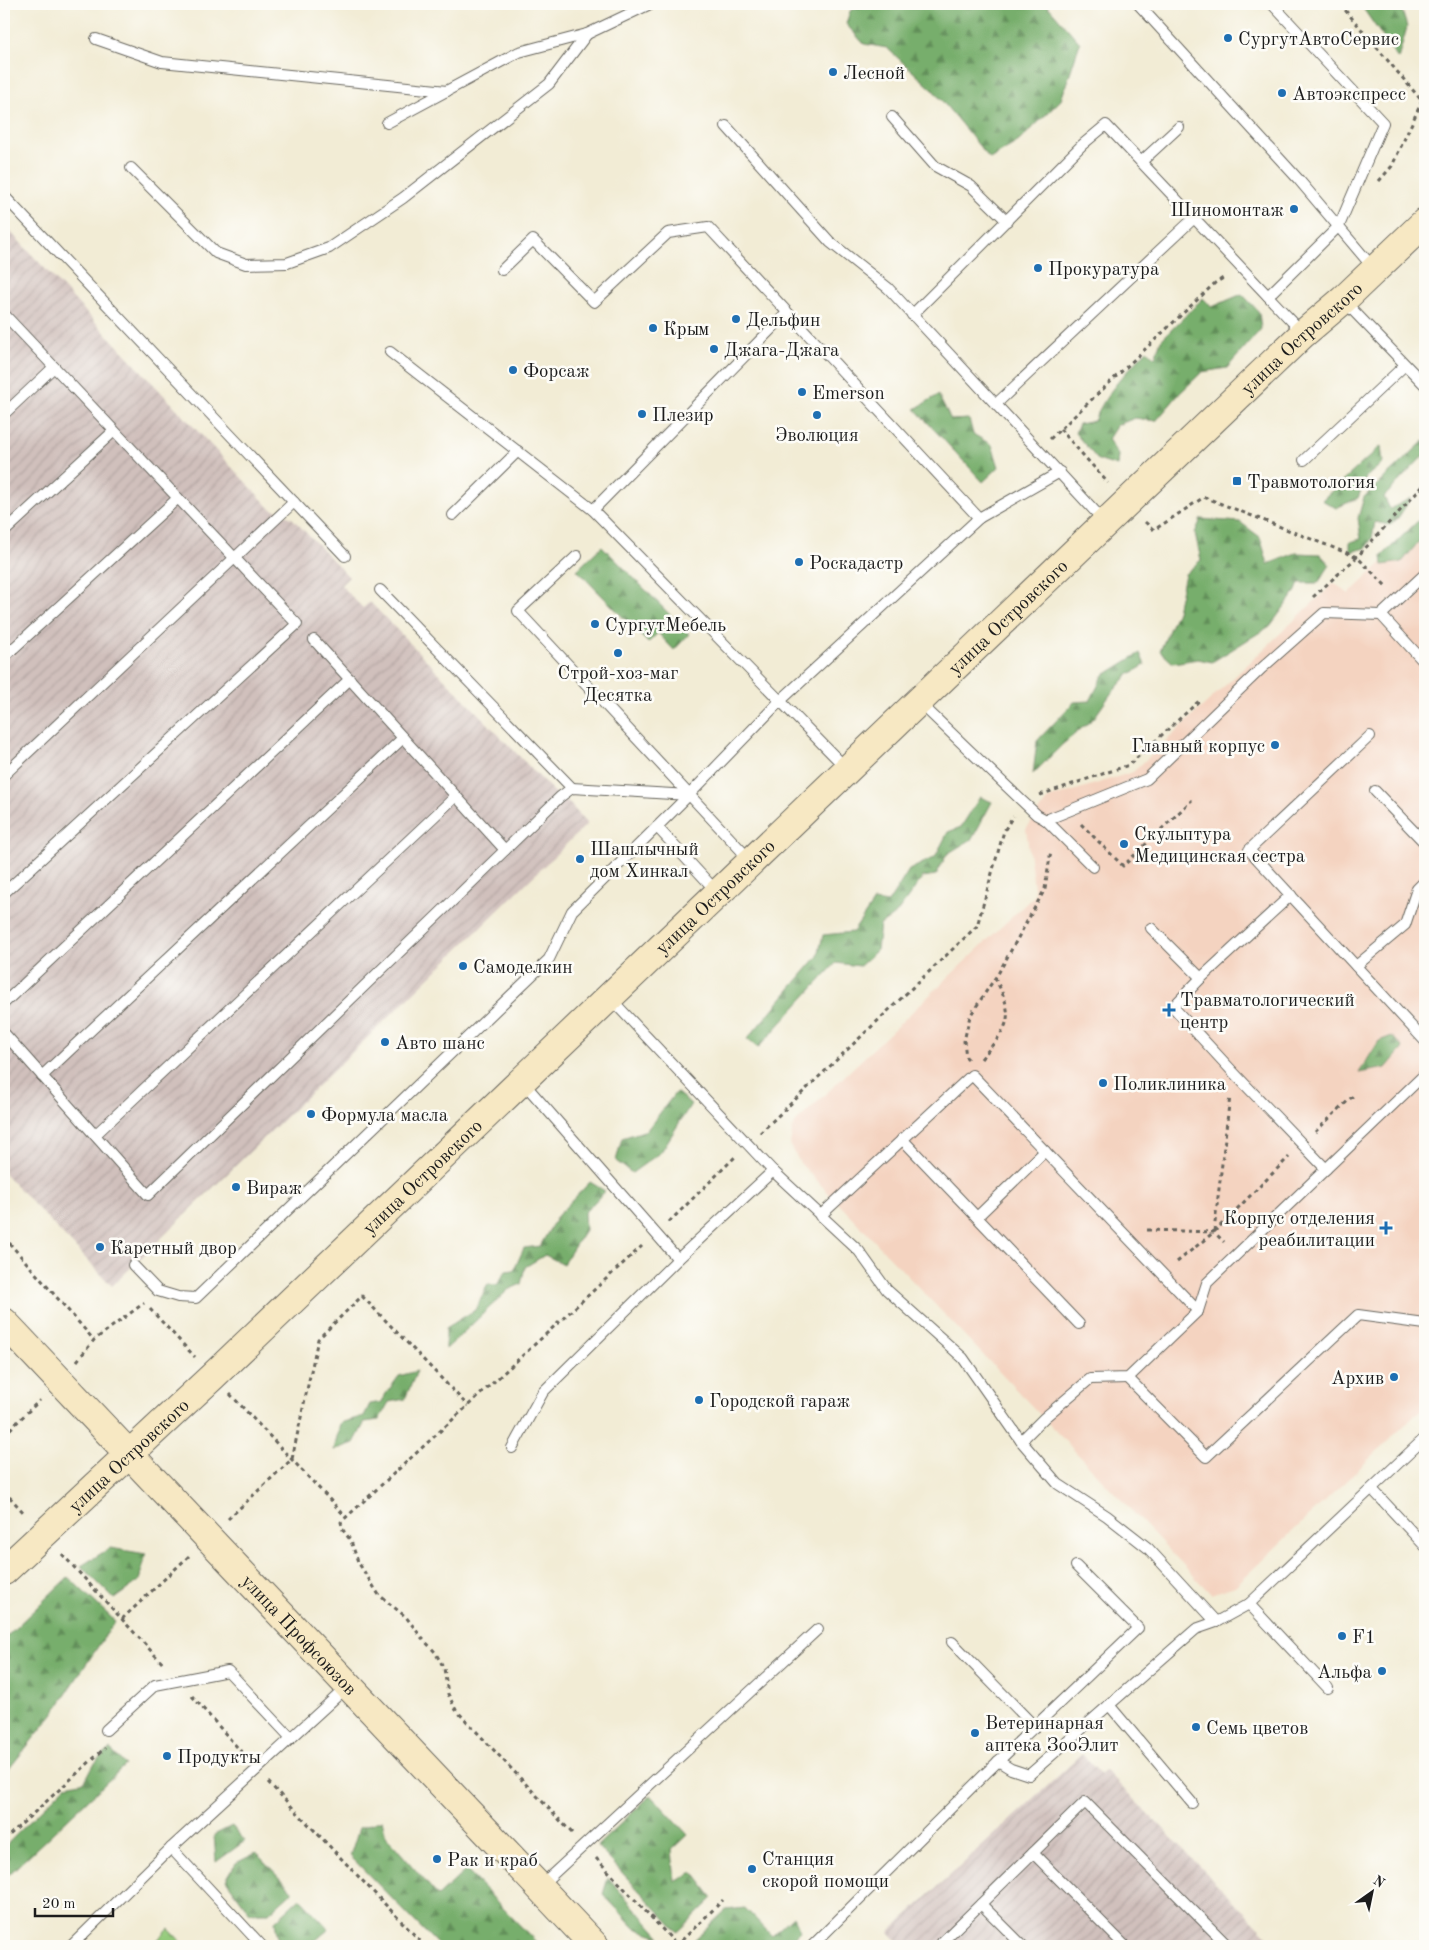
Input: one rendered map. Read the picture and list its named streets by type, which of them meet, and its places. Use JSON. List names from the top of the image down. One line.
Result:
{"streets":{"main road":["улица Островского","улица Профсоюзов"]},"crossings":[["улица Островского","улица Профсоюзов"]],"places":{"other":["СургутАвтоСервис","Лесной","Автоэкспресс","Шиномонтаж","Прокуратура","Дельфин","Крым","Джага-Джага","Форсаж","Emerson","Плезир","Эволюция","Роскадастр","СургутМебель","Строй-хоз-маг Десятка","Главный корпус","Скульптура Медицинская сестра","Шашлычный дом Хинкал","Самоделкин","Авто шанс","Поликлиника","Формула масла","Вираж","Каретный двор","Архив","Городской гараж","F1","Альфа","Семь цветов","Ветеринарная аптека ЗооЭлит","Продукты","Рак и краб","Станция скорой помощи"],"transit":["Травмотология"],"health":["Травматологический центр","Корпус отделения реабилитации"]},"scale_bar":"20 m","north":"top right"}
